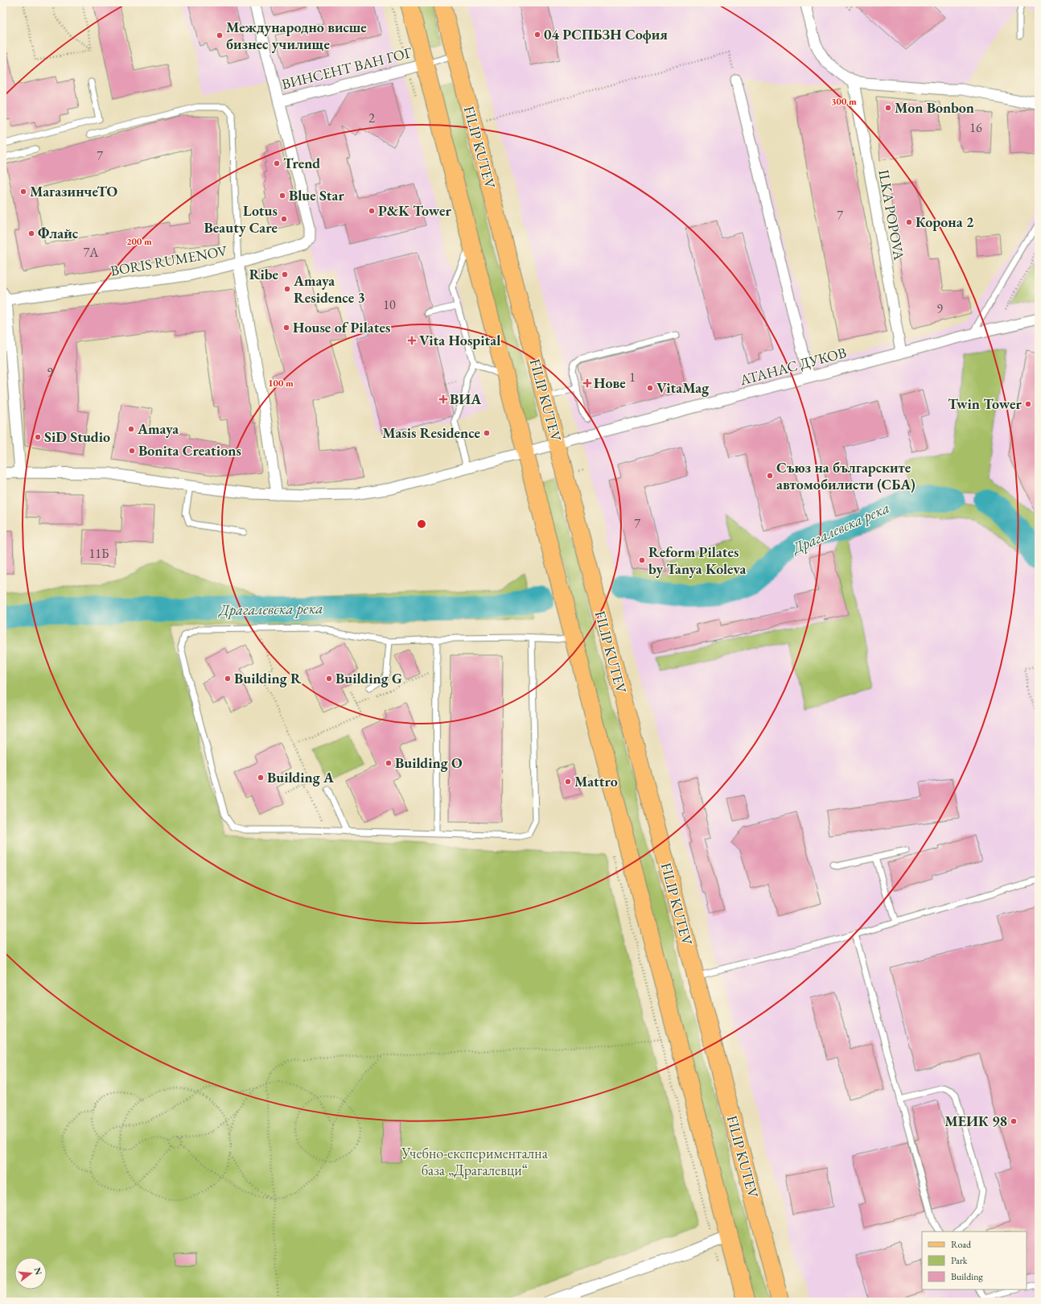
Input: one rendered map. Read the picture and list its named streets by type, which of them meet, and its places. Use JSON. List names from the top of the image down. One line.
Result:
{"streets":{"main road":["FILIP KUTEV"],"street":["ВИНСЕНТ ВАН ГОГ","ILKA POPOVA","BORIS RUMENOV","АТАНАС ДУКОВ"]},"crossings":[["FILIP KUTEV","АТАНАС ДУКОВ"],["ILKA POPOVA","АТАНАС ДУКОВ"],["BORIS RUMENOV","АТАНАС ДУКОВ"]],"water":["Драгалевска река"],"parks":["Учебно-експериментална база „Драгалевци“"],"places":{"other":["04 РСПБЗН София","Международно висше бизнес училище","Mon Bonbon","Trend","МагазинчеТО","Blue Star","P&K Tower","Lotus Beauty Care","Корона 2","Флайс","Ribe","Amaya Residence 3","House of Pilates","VitaMag","Twin Tower","Amaya","Masis Residence","SiD Studio","Bonita Creations","Съюз на българските автомобилисти (СБА)","Reform Pilates by Tanya Koleva","Building R","Building G","Building O","Building A","Mattro","МЕИК 98"],"health":["Vita Hospital","Нове","ВИА"]},"house_numbers":["2","16","7","7","7А","10","9","9","1","7","11Б"],"legend":["Road","Park","Building"],"north":"right","rings":["300 m","200 m","100 m"]}
